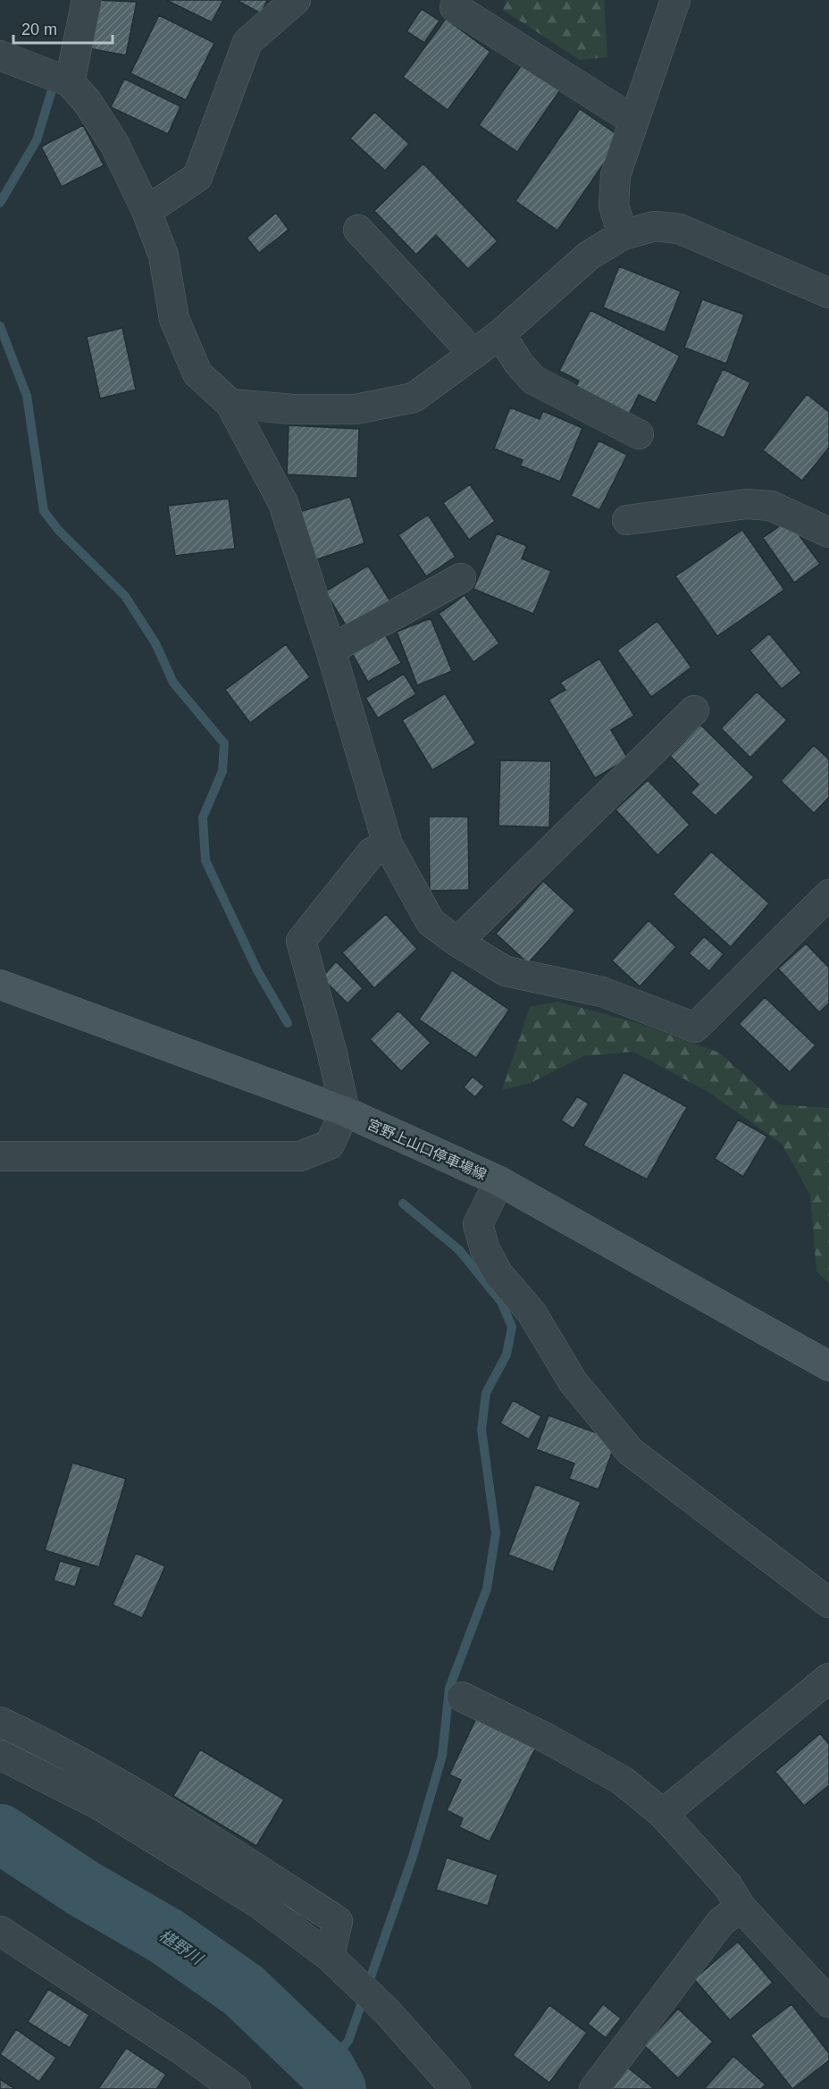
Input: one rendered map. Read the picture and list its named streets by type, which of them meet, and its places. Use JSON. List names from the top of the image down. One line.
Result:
{"streets":{"main road":["宮野上山口停車場線"]},"water":["椹野川"],"scale_bar":"20 m"}
